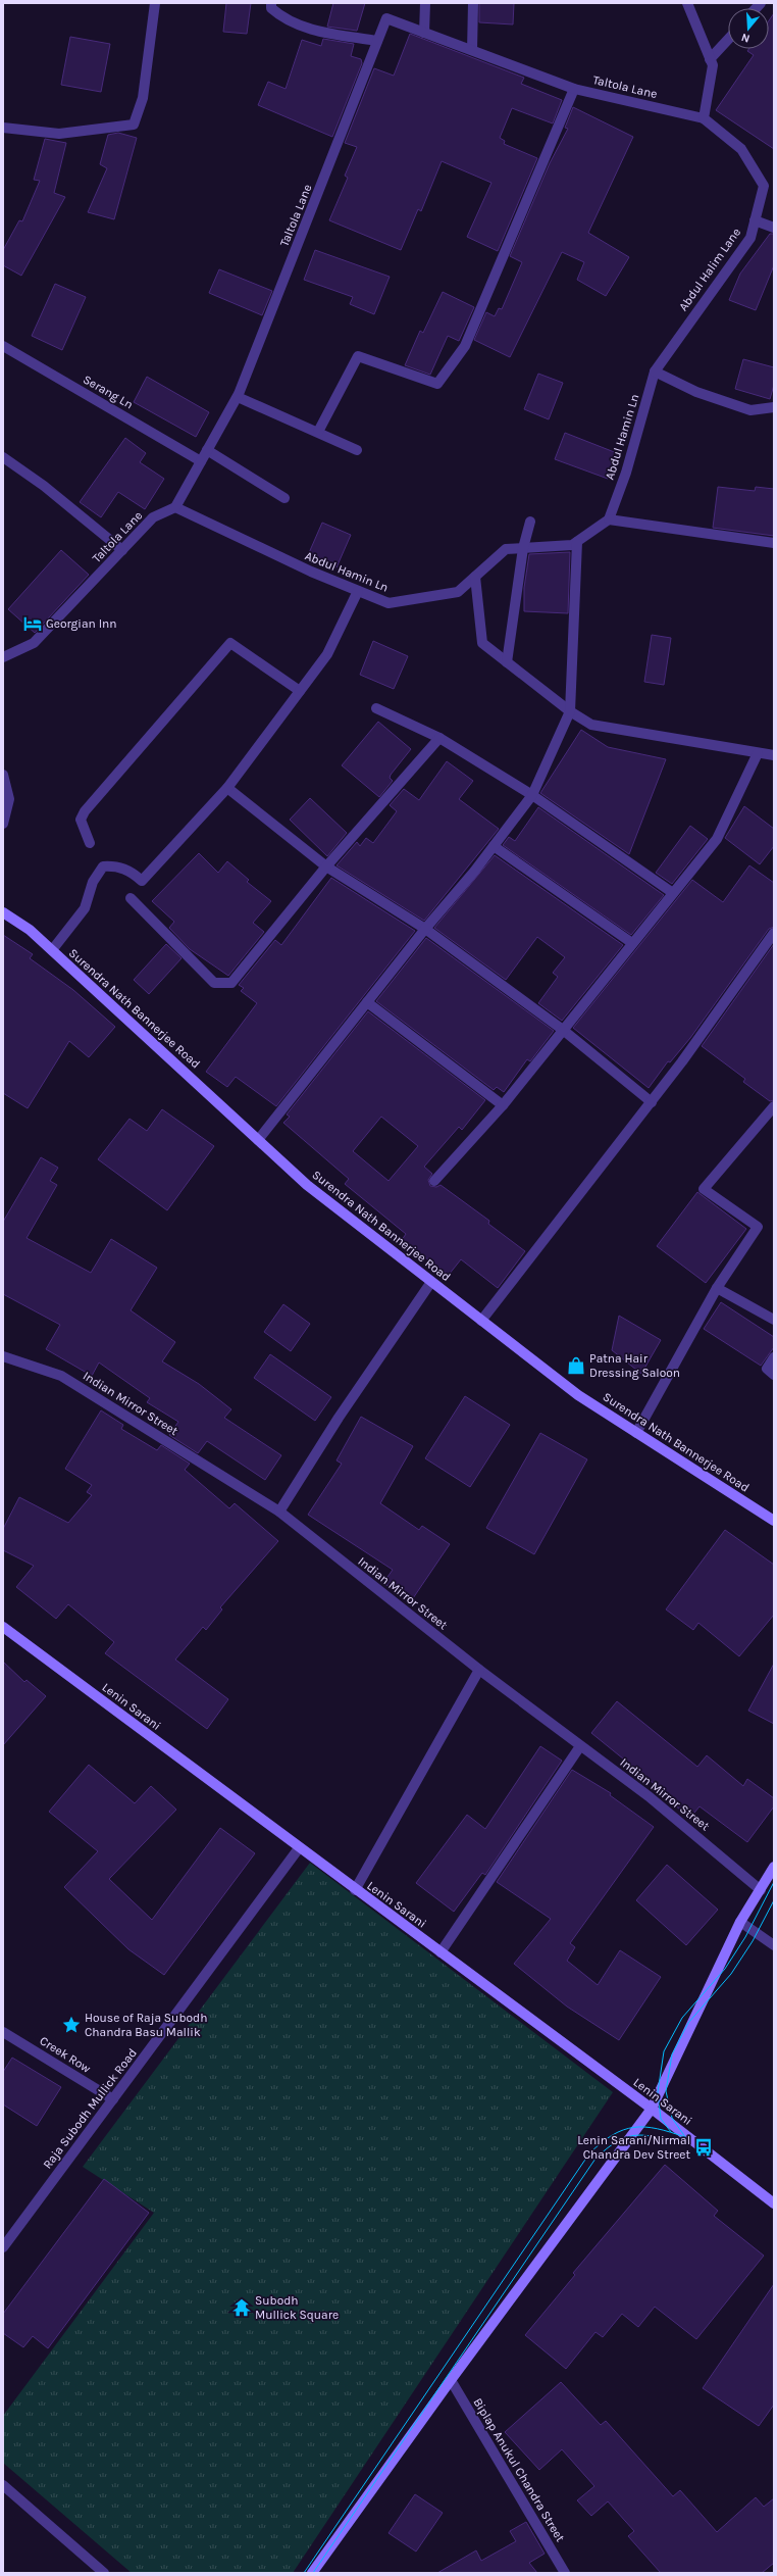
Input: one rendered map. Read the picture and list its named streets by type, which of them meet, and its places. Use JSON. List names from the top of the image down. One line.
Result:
{"streets":{"main road":["Surendra Nath Bannerjee Road","Lenin Sarani"],"street":["Taltola Lane","Abdul Halim Lane","Serang Ln","Abdul Hamin Ln","Indian Mirror Street","Creek Row","Raja Subodh Mullick Road","Biplap Anukul Chandra Street"]},"crossings":[["Taltola Lane","Abdul Halim Lane"],["Taltola Lane","Serang Ln"],["Taltola Lane","Abdul Hamin Ln"],["Abdul Halim Lane","Abdul Hamin Ln"],["Lenin Sarani","Raja Subodh Mullick Road"],["Creek Row","Raja Subodh Mullick Road"]],"places":{"hotel":["Georgian Inn"],"shop":["Patna Hair Dressing Saloon"],"place":["House of Raja Subodh Chandra Basu Mallik"],"bus stop":["Lenin Sarani/Nirmal Chandra Dev Street"],"temple":["Subodh Mullick Square"]},"north":"bottom"}
